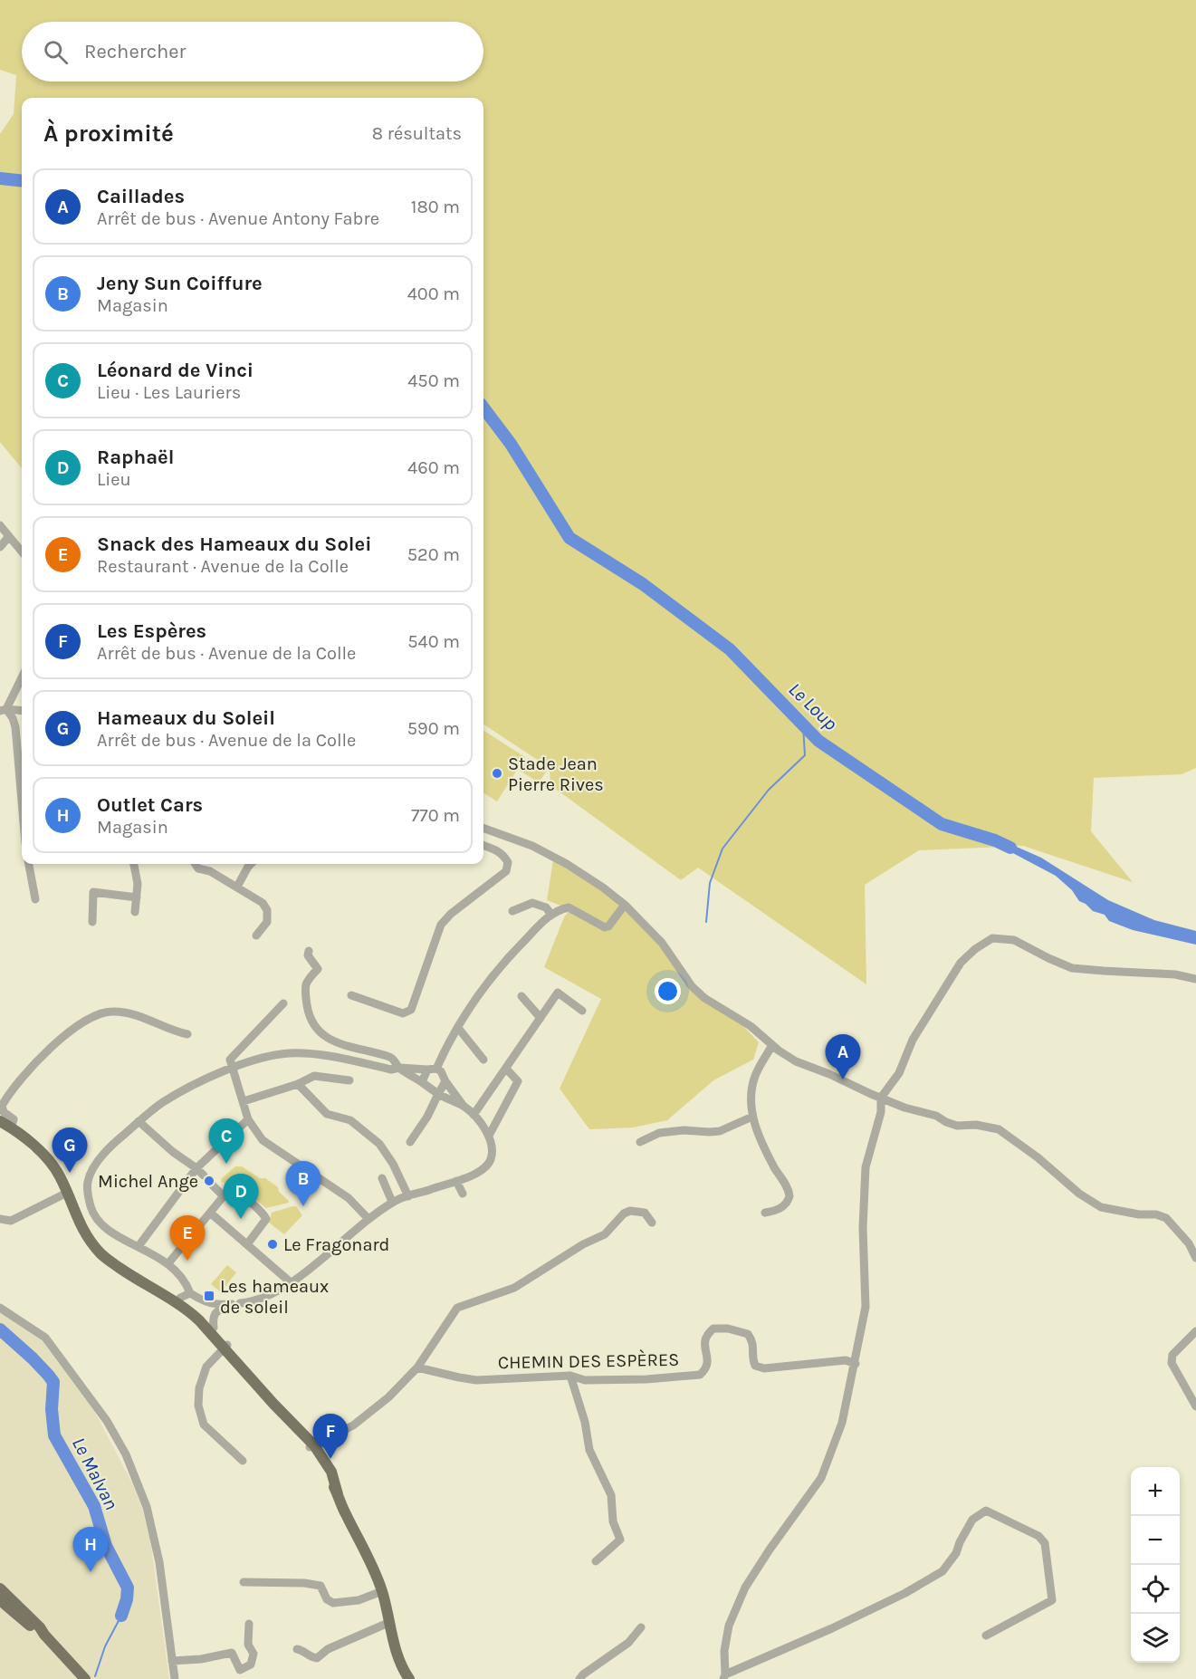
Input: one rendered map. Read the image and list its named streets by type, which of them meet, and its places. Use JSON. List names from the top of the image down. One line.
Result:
{"streets":{"street":["CHEMIN DES ESPÈRES"]},"water":["Le Loup","Le Malvan"],"places":{"other":["Stade Jean Pierre Rives","Michel Ange","Le Fragonard"],"transit":["Les hameaux de soleil"]},"page":{"search":"Rechercher","heading":["À proximité","8 résultats"],"list":[{"mark":"A","name":"Caillades","note":"Arrêt de bus · Avenue Antony Fabre","value":"180 m"},{"mark":"B","name":"Jeny Sun Coiffure","note":"Magasin","value":"400 m"},{"mark":"C","name":"Léonard de Vinci","note":"Lieu · Les Lauriers","value":"450 m"},{"mark":"D","name":"Raphaël","note":"Lieu","value":"460 m"},{"mark":"E","name":"Snack des Hameaux du Solei","note":"Restaurant · Avenue de la Colle","value":"520 m"},{"mark":"F","name":"Les Espères","note":"Arrêt de bus · Avenue de la Colle","value":"540 m"},{"mark":"G","name":"Hameaux du Soleil","note":"Arrêt de bus · Avenue de la Colle","value":"590 m"},{"mark":"H","name":"Outlet Cars","note":"Magasin","value":"770 m"}],"pins":["A","C","G","B","D","E","F","H"],"map_buttons":["+","−"]}}
